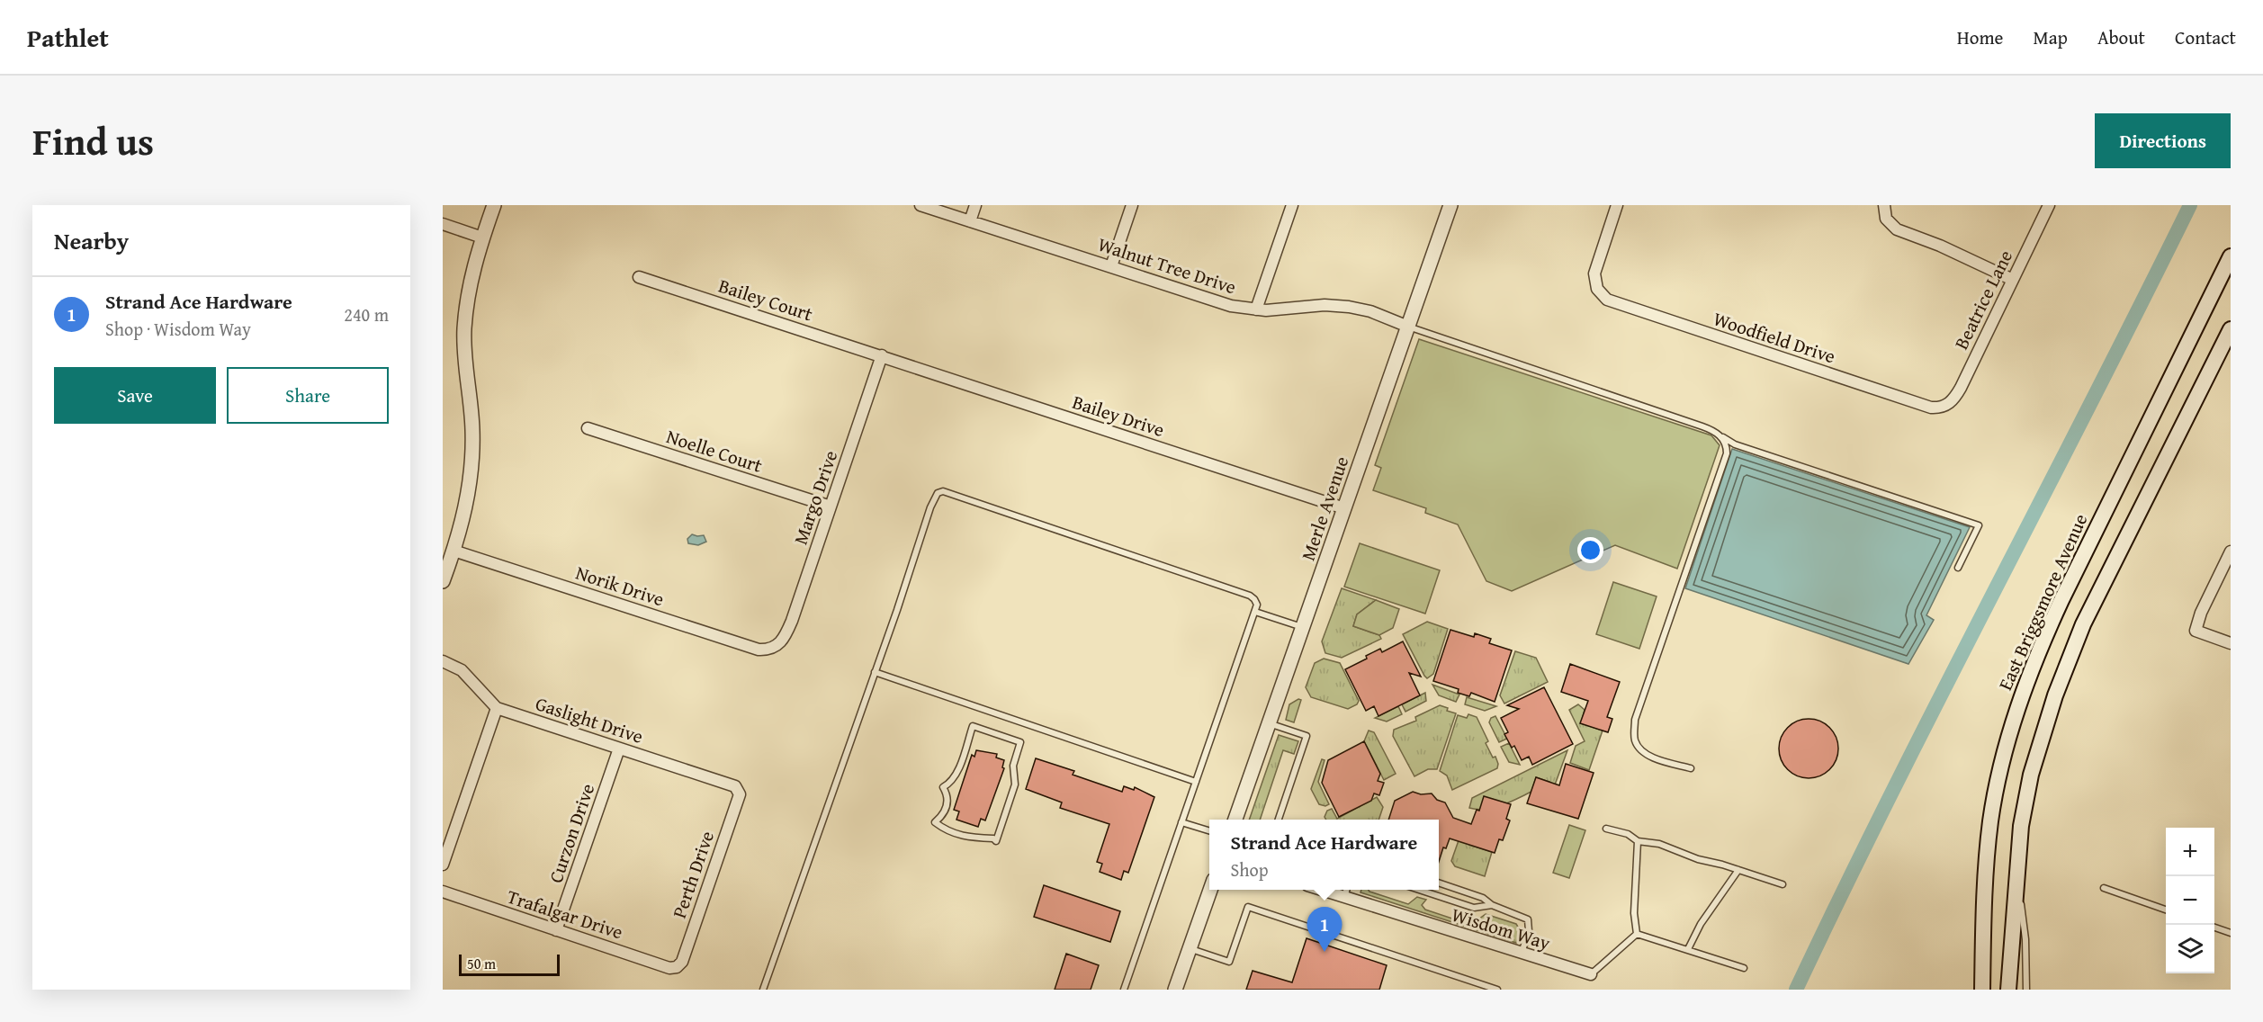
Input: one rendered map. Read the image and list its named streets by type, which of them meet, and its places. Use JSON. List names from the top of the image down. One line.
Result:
{"streets":{"main road":["East Briggsmore Avenue"],"street":["Walnut Tree Drive","Bailey Court","Beatrice Lane","Woodfield Drive","Bailey Drive","Noelle Court","Margo Drive","Merle Avenue","Norik Drive","Gaslight Drive","Curzon Drive","Perth Drive","Trafalgar Drive","Wisdom Way"]},"crossings":[["Walnut Tree Drive","Merle Avenue"],["Bailey Court","Bailey Drive"],["Bailey Court","Margo Drive"],["Beatrice Lane","Woodfield Drive"],["Bailey Drive","Margo Drive"],["Bailey Drive","Merle Avenue"],["Noelle Court","Margo Drive"],["Margo Drive","Norik Drive"],["Gaslight Drive","Curzon Drive"],["Gaslight Drive","Perth Drive"],["Curzon Drive","Trafalgar Drive"],["Perth Drive","Trafalgar Drive"]],"scale_bar":"50 m","page":{"header":"Pathlet","nav":["Home","Map","About","Contact"],"title":"Find us","buttons":["Directions",["Save","Share"]],"heading":"Nearby","list":[{"mark":"1","name":"Strand Ace Hardware","note":"Shop · Wisdom Way","value":"240 m"}],"popup":["Strand Ace Hardware","Shop"],"map_buttons":["+","−"],"pins":"1","scale":"50 m"}}
